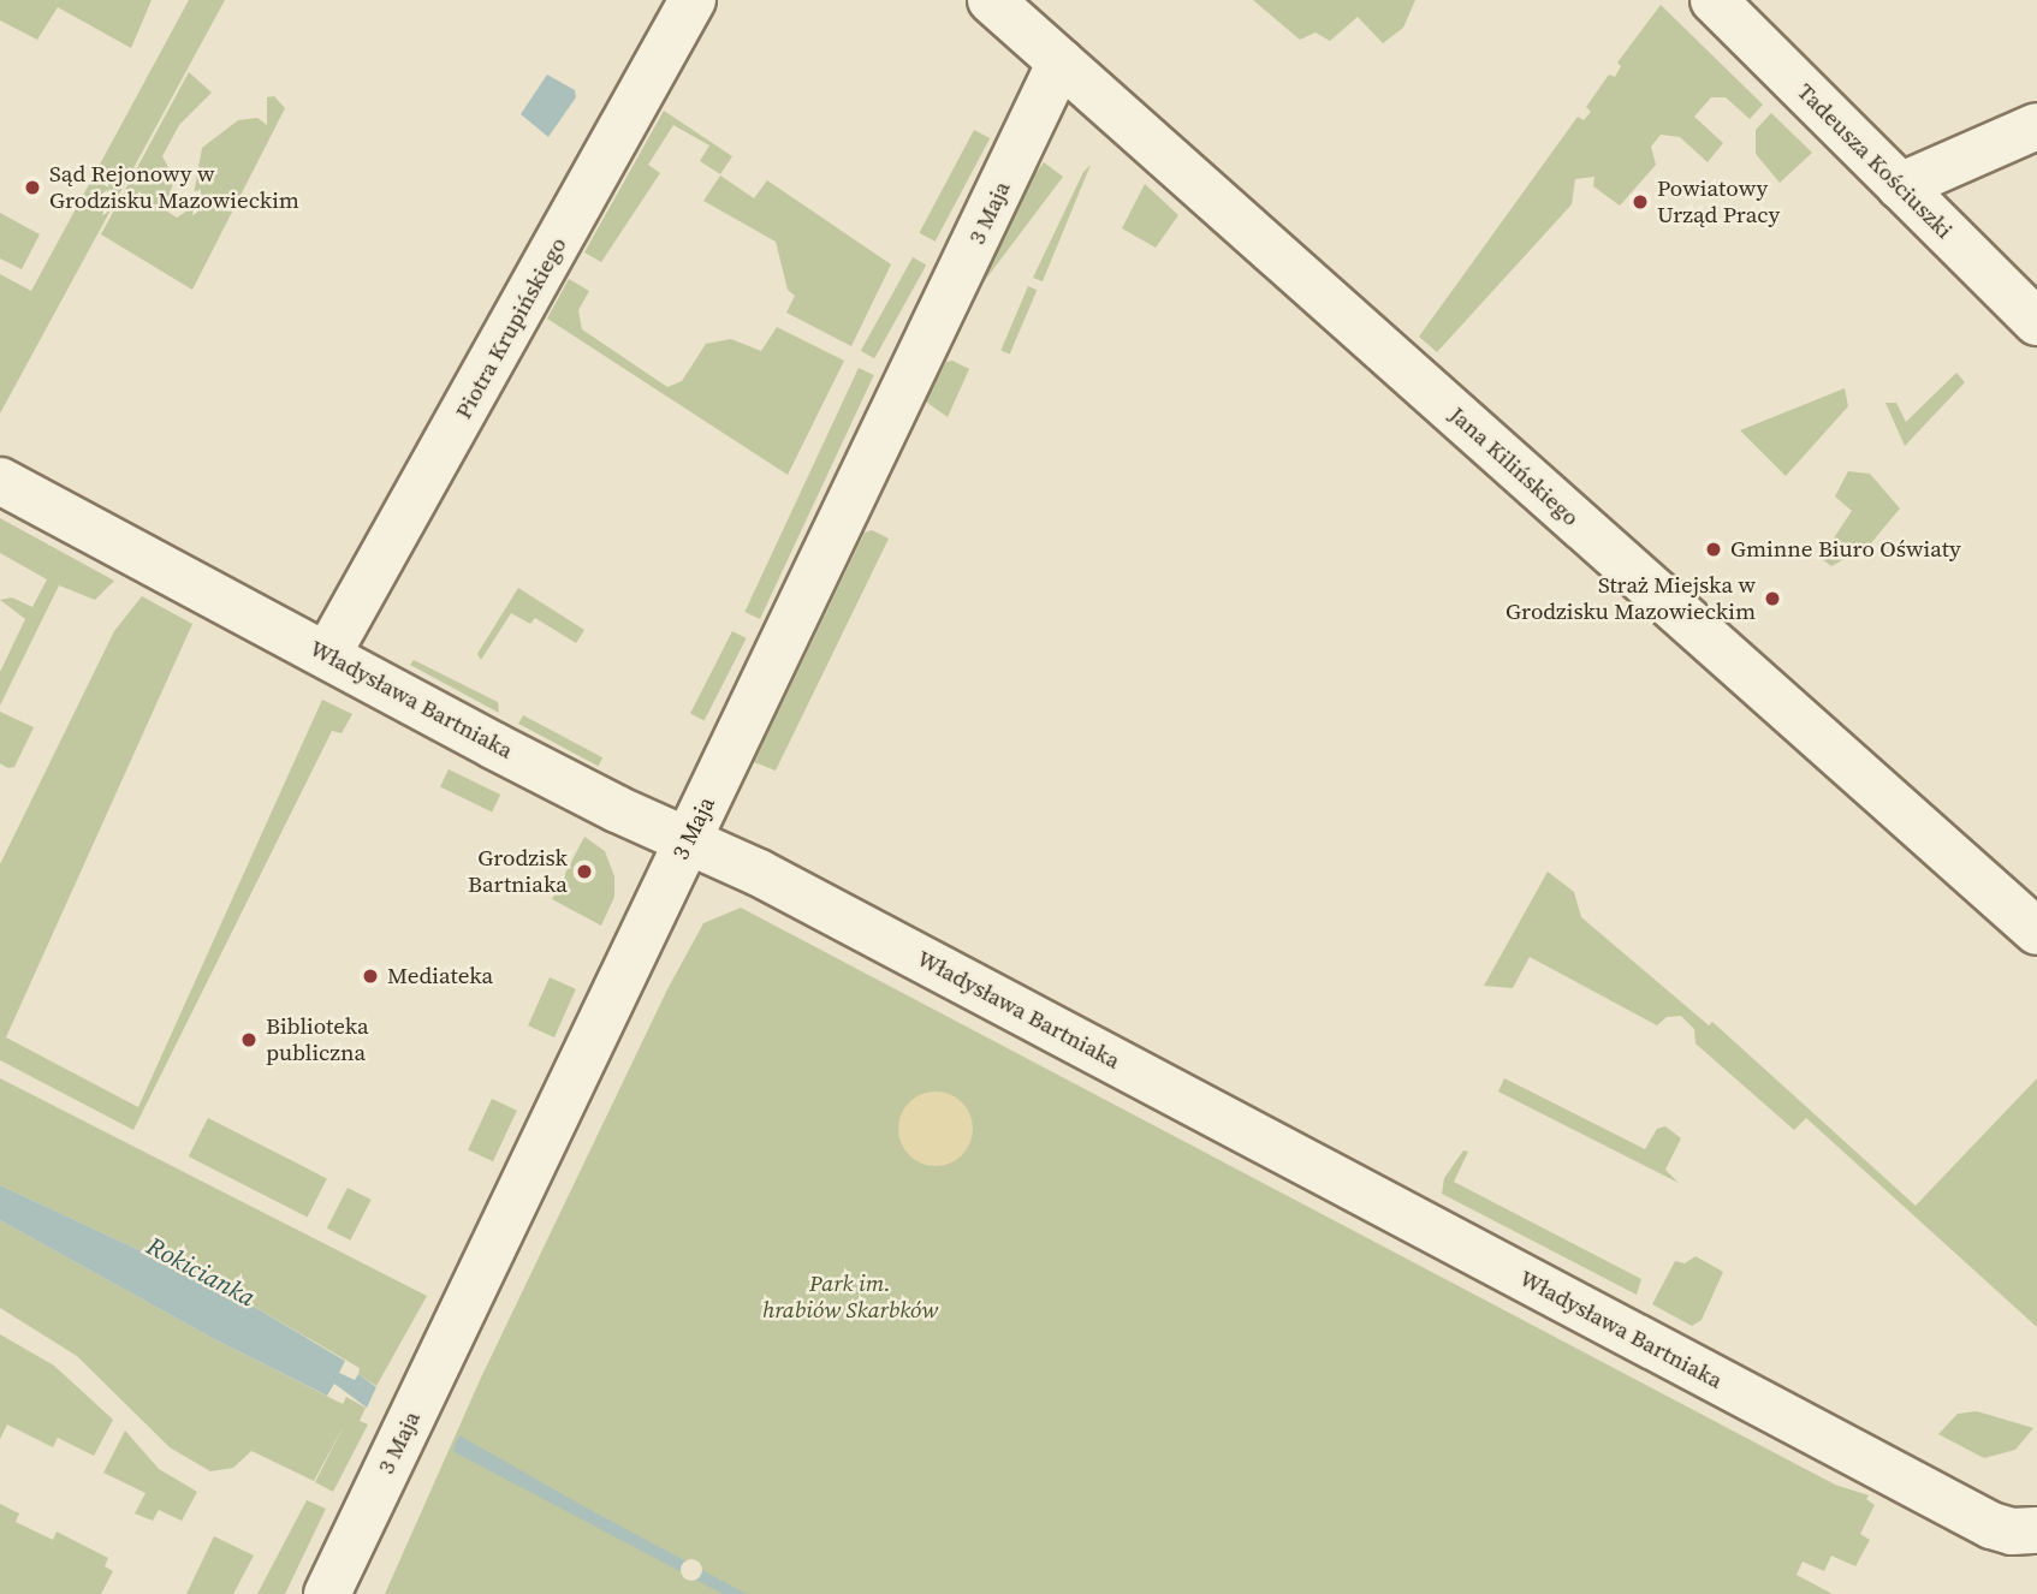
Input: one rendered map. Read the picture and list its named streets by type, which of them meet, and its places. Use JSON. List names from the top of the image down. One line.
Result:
{"streets":{"street":["Tadeusza Kościuszki","3 Maja","Piotra Krupińskiego","Jana Kilińskiego","Władysława Bartniaka"]},"crossings":[["3 Maja","Jana Kilińskiego"],["3 Maja","Władysława Bartniaka"],["Piotra Krupińskiego","Władysława Bartniaka"]],"water":["Rokicianka"],"parks":["Park im. hrabiów Skarbków"],"places":["Sąd Rejonowy w Grodzisku Mazowieckim","Powiatowy Urząd Pracy","Gminne Biuro Oświaty","Straż Miejska w Grodzisku Mazowieckim","Grodzisk Bartniaka","Mediateka","Biblioteka publiczna"]}
